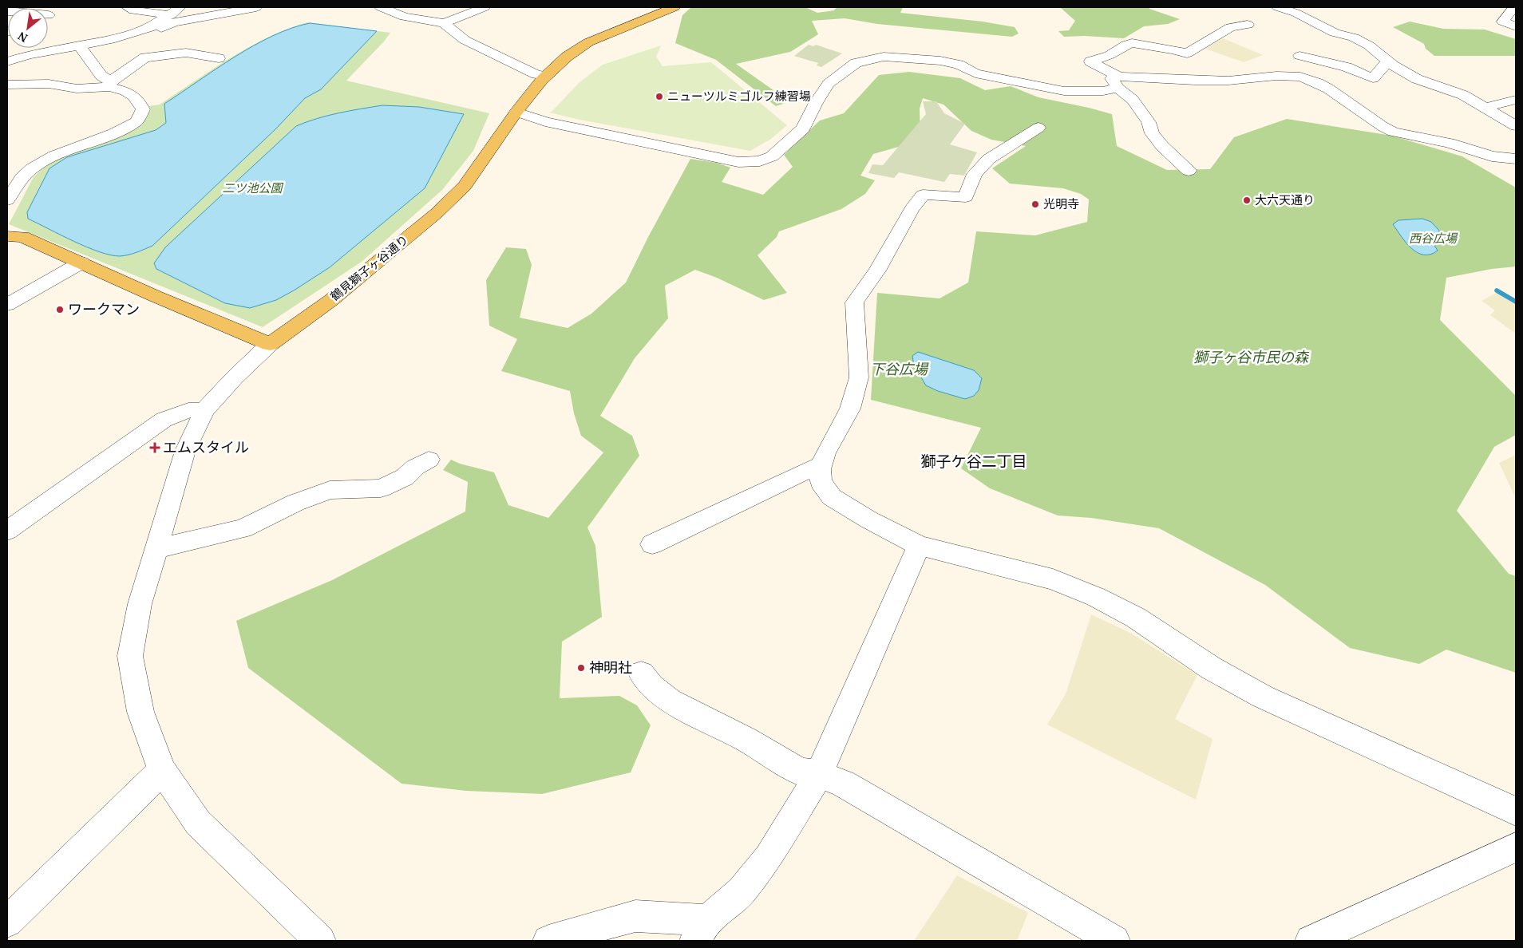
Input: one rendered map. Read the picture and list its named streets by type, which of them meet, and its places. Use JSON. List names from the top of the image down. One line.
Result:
{"streets":{"main road":["鶴見獅子ヶ谷通り"]},"districts":["獅子ケ谷二丁目"],"parks":["二ツ池公園","西谷広場","獅子ヶ谷市民の森","下谷広場"],"places":{"other":["ニューツルミゴルフ練習場","大六天通り","光明寺","ワークマン","神明社"],"health":["エムスタイル"]},"north":"bottom left"}
